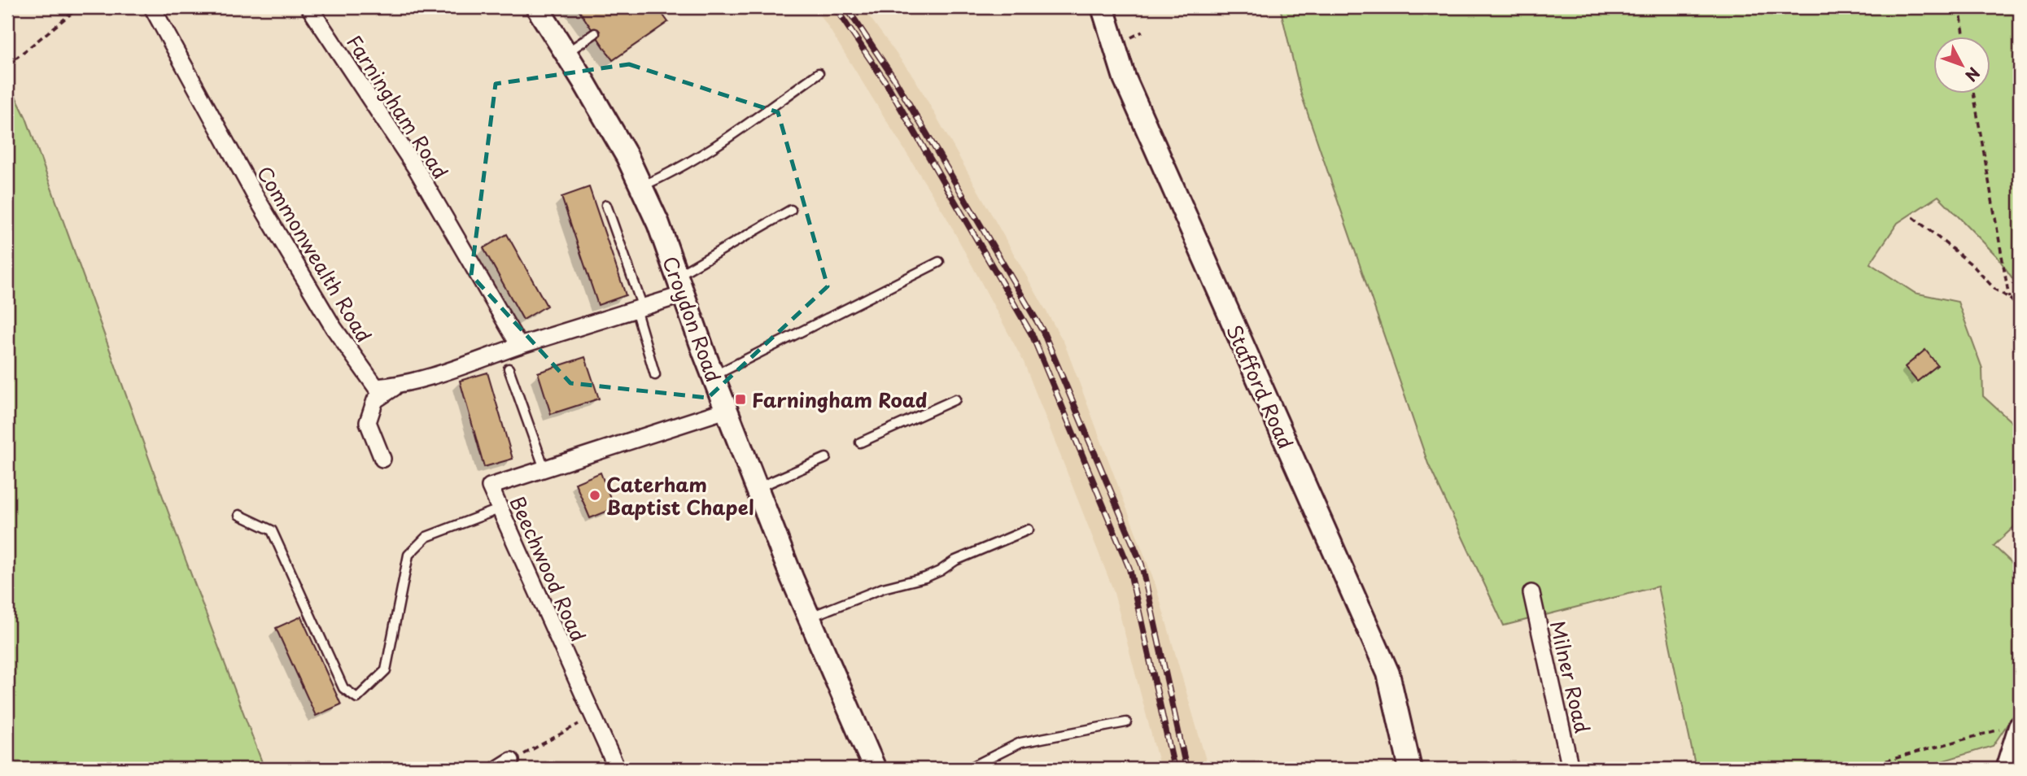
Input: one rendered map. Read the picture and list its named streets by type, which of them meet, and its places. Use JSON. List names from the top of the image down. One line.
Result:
{"streets":{"street":["Farningham Road","Commonwealth Road","Croydon Road","Stafford Road","Beechwood Road","Milner Road"]},"crossings":[["Farningham Road","Commonwealth Road"],["Croydon Road","Beechwood Road"]],"places":{"transit":["Farningham Road"],"other":["Caterham Baptist Chapel"]},"north":"bottom right"}
